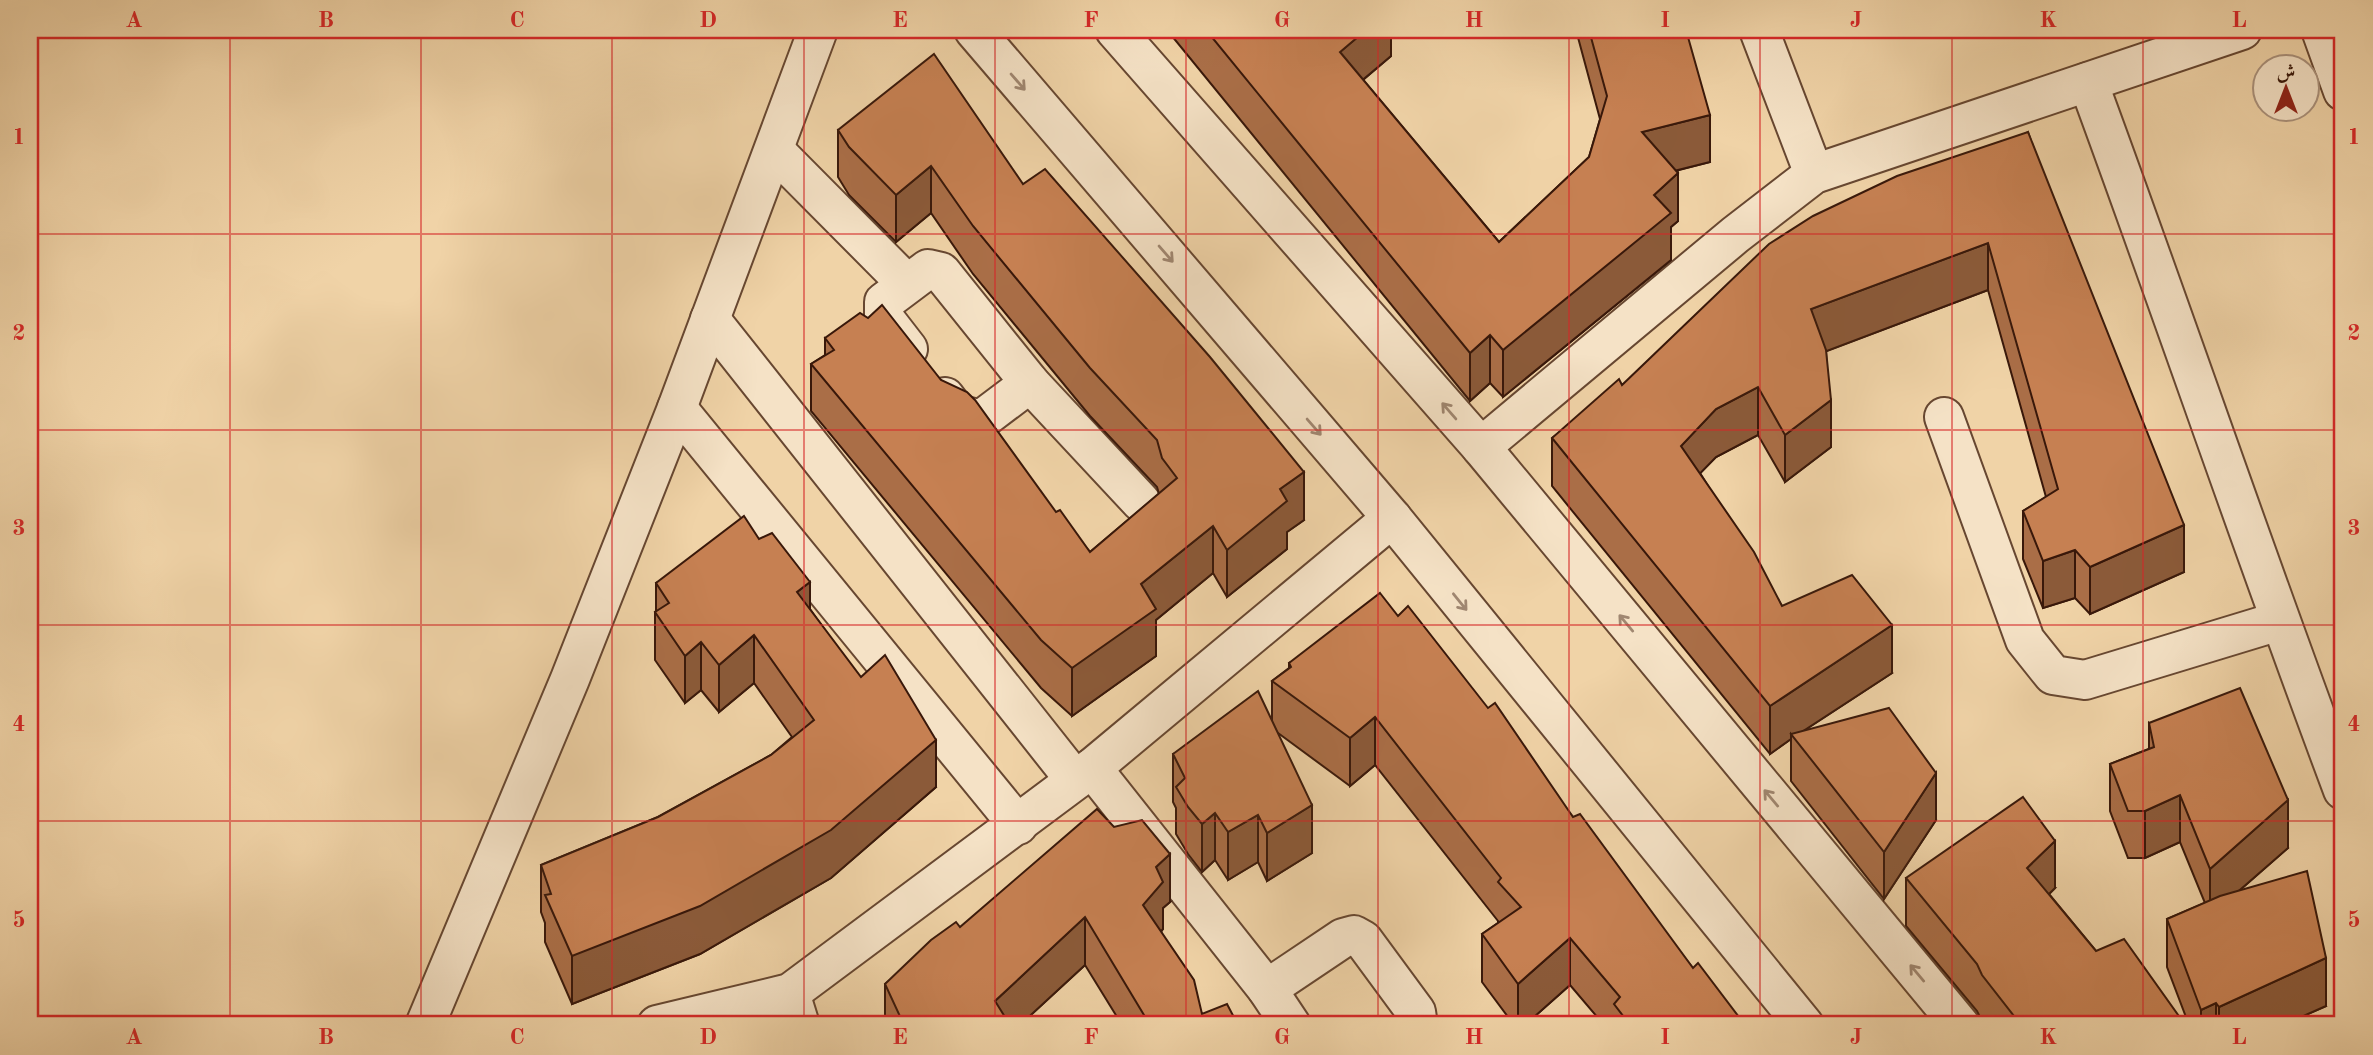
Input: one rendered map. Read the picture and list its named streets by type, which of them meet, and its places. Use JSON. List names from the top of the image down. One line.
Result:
{"north":"top","grid":{"columns":["A","B","C","D","E","F","G","H","I","J","K","L"],"rows":["1","2","3","4","5"]}}
